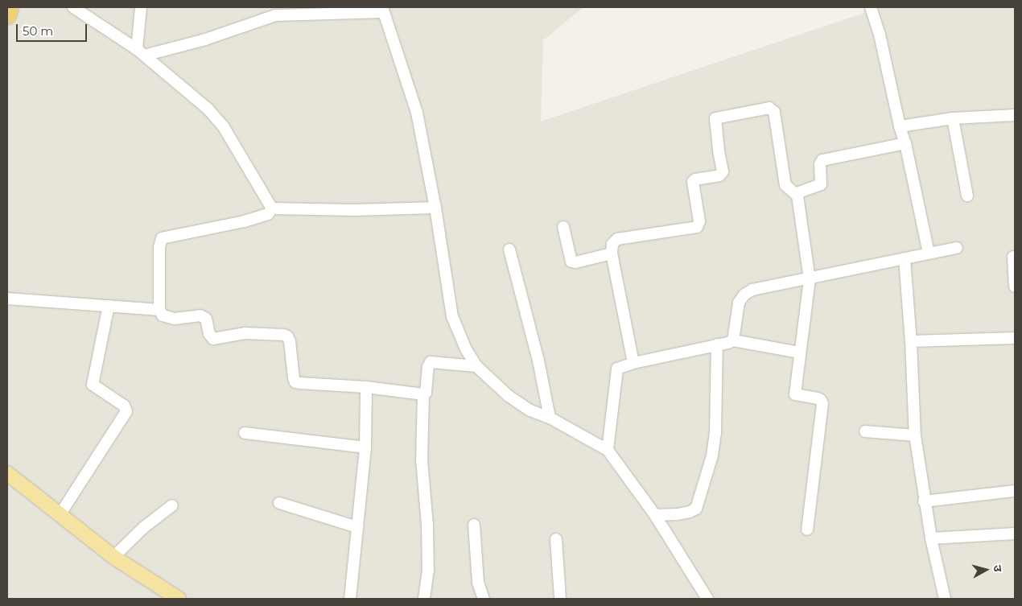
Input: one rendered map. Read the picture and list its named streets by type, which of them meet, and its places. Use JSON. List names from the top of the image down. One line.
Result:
{"scale_bar":"50 m","north":"right"}
